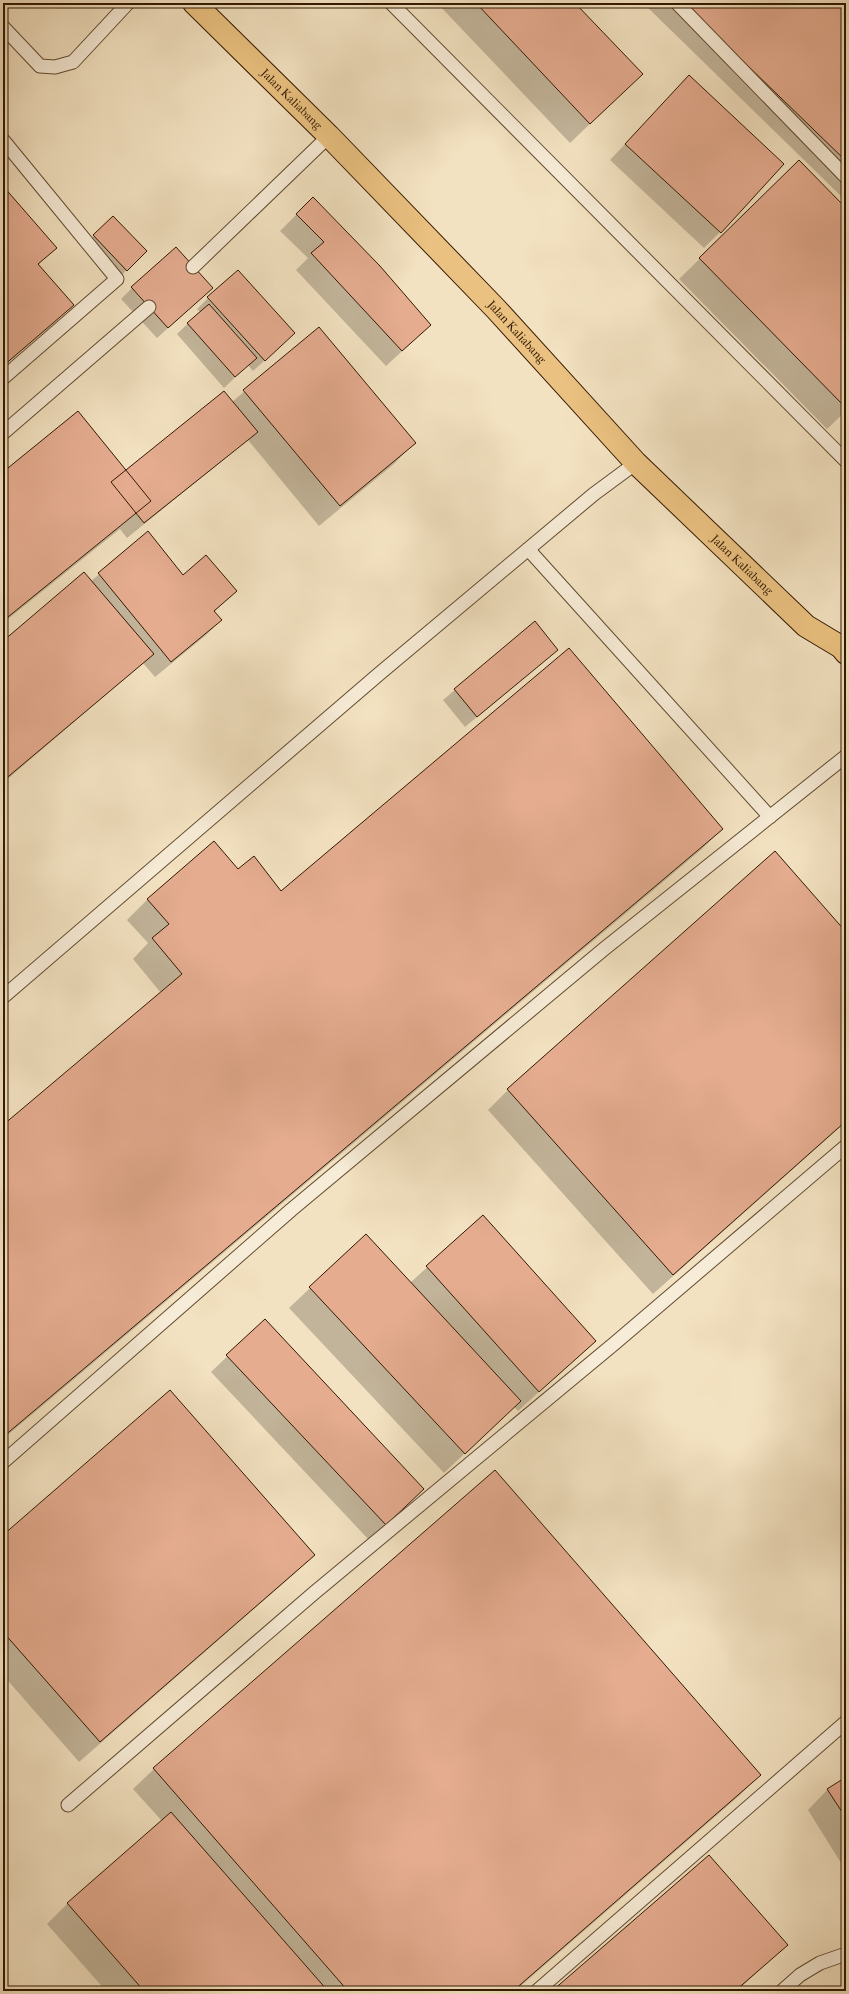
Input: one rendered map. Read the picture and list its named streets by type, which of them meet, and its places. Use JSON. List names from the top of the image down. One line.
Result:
{"streets":{"main road":["Jalan Kaliabang"]}}
